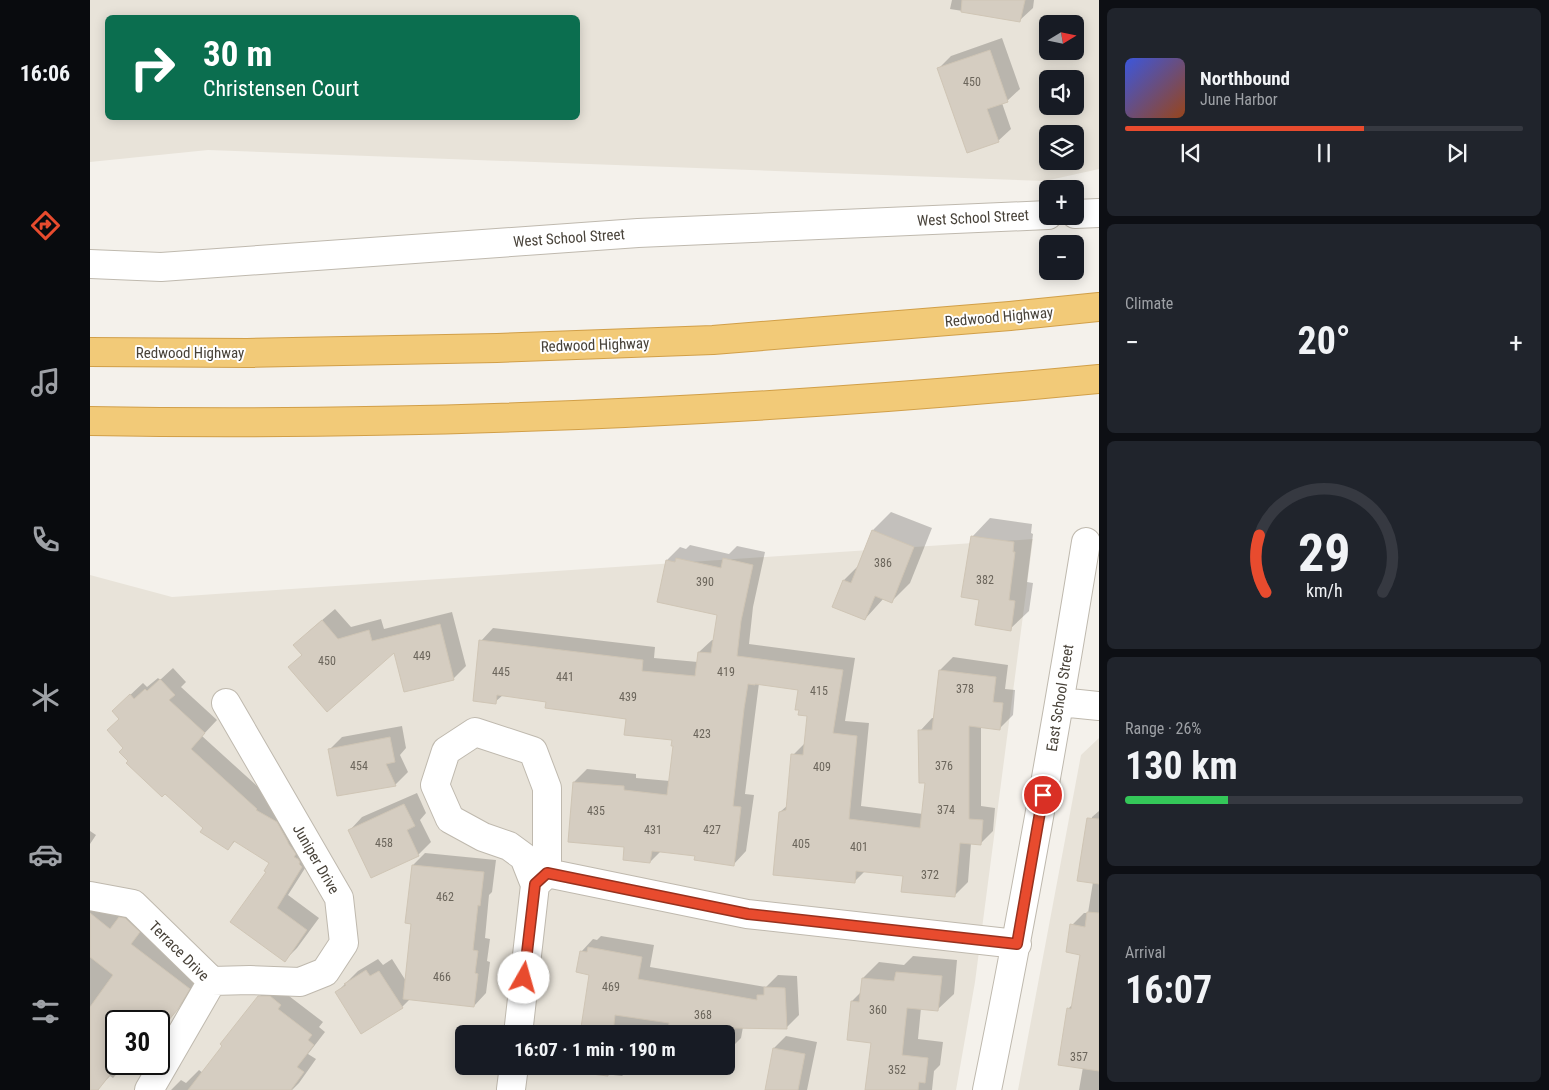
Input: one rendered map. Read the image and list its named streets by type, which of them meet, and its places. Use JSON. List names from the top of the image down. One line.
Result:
{"streets":{"highway":["Redwood Highway"],"street":["West School Street","East School Street","Juniper Drive","Terrace Drive"]},"crossings":[["Juniper Drive","Terrace Drive"]],"house_numbers":["450","386","382","390","449","450","445","419","441","378","415","439","423","454","376","409","374","435","431","427","458","405","401","372","462","466","469","360","368","357","352"],"north":"right","page":{"tabs":"16:06","map_buttons":["+","−"],"turn":["30 m","Christensen Court"],"song":["Northbound","June Harbor"],"tile":["Climate",["Range · 26%","130 km"],["Arrival","16:07"]],"heat":["−","20°","+"],"limit":"30","trip":"16:07 · 1 min · 190 m","gauge":["29","km/h"]}}
